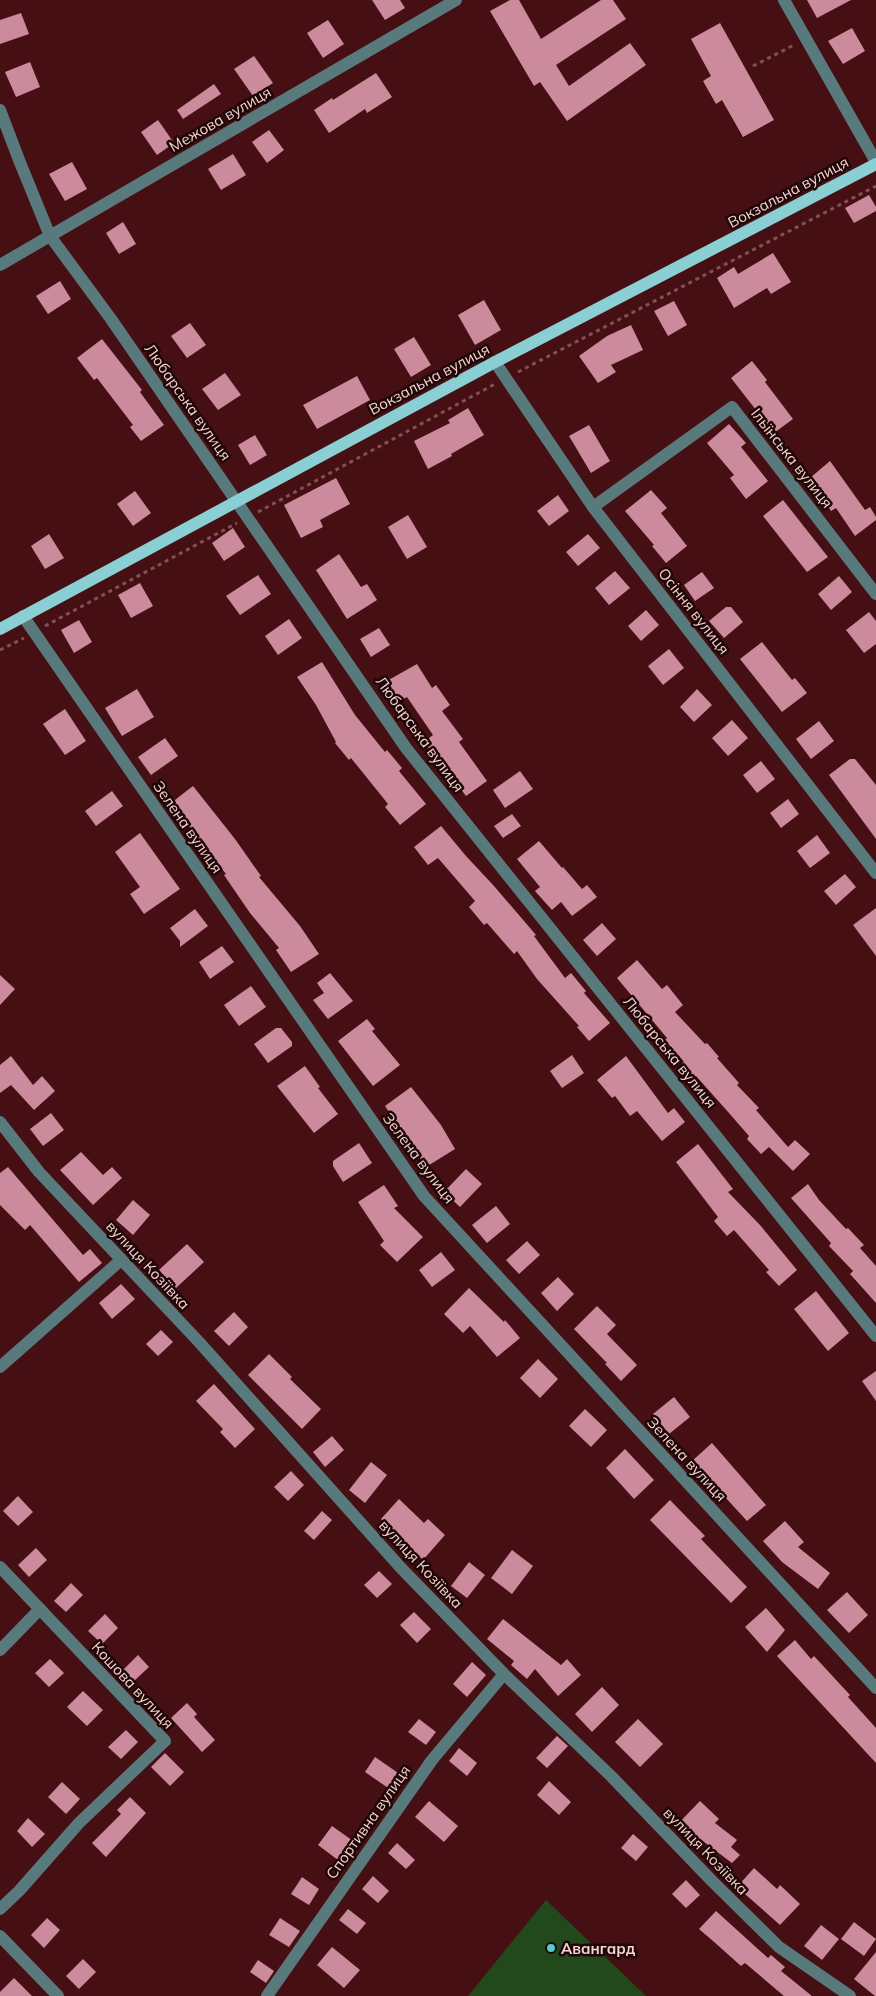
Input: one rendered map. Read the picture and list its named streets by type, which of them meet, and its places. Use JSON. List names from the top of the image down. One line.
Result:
{"streets":{"main road":["Вокзальна вулиця"],"street":["Межова вулиця","Любарська вулиця","Ільїнська вулиця","Осіння вулиця","Зелена вулиця","вулиця Козіївка","Кошова вулиця","Спортивна вулиця"]},"crossings":[["Межова вулиця","Любарська вулиця"],["Вокзальна вулиця","Любарська вулиця"],["Вокзальна вулиця","Осіння вулиця"],["Вокзальна вулиця","Зелена вулиця"],["Ільїнська вулиця","Осіння вулиця"],["вулиця Козіївка","Спортивна вулиця"]],"places":["Авангард"]}
